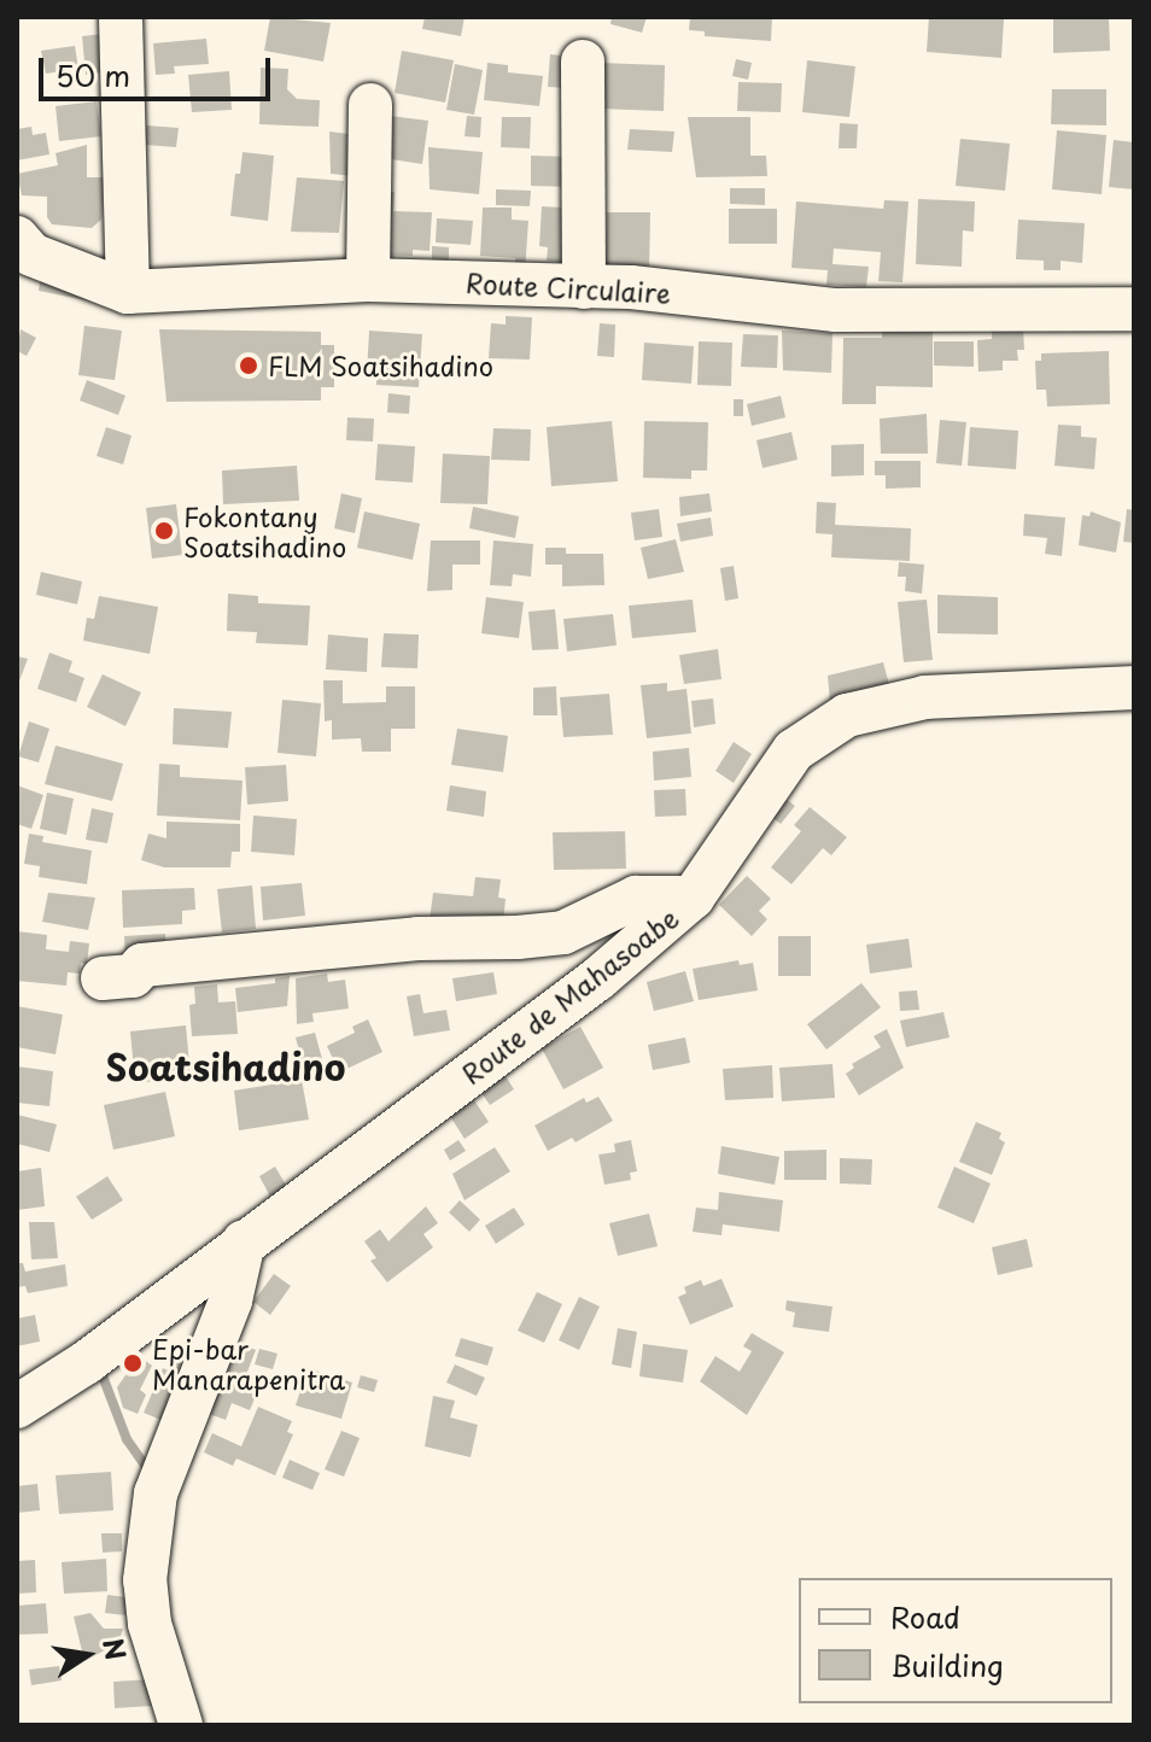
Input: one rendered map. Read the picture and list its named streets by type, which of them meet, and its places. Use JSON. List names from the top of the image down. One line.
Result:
{"streets":{"street":["Route Circulaire","Route de Mahasoabe"]},"districts":["Soatsihadino"],"places":["FLM Soatsihadino","Fokontany Soatsihadino","Epi-bar Manarapenitra"],"legend":["Road","Building"],"scale_bar":"50 m","north":"right"}
